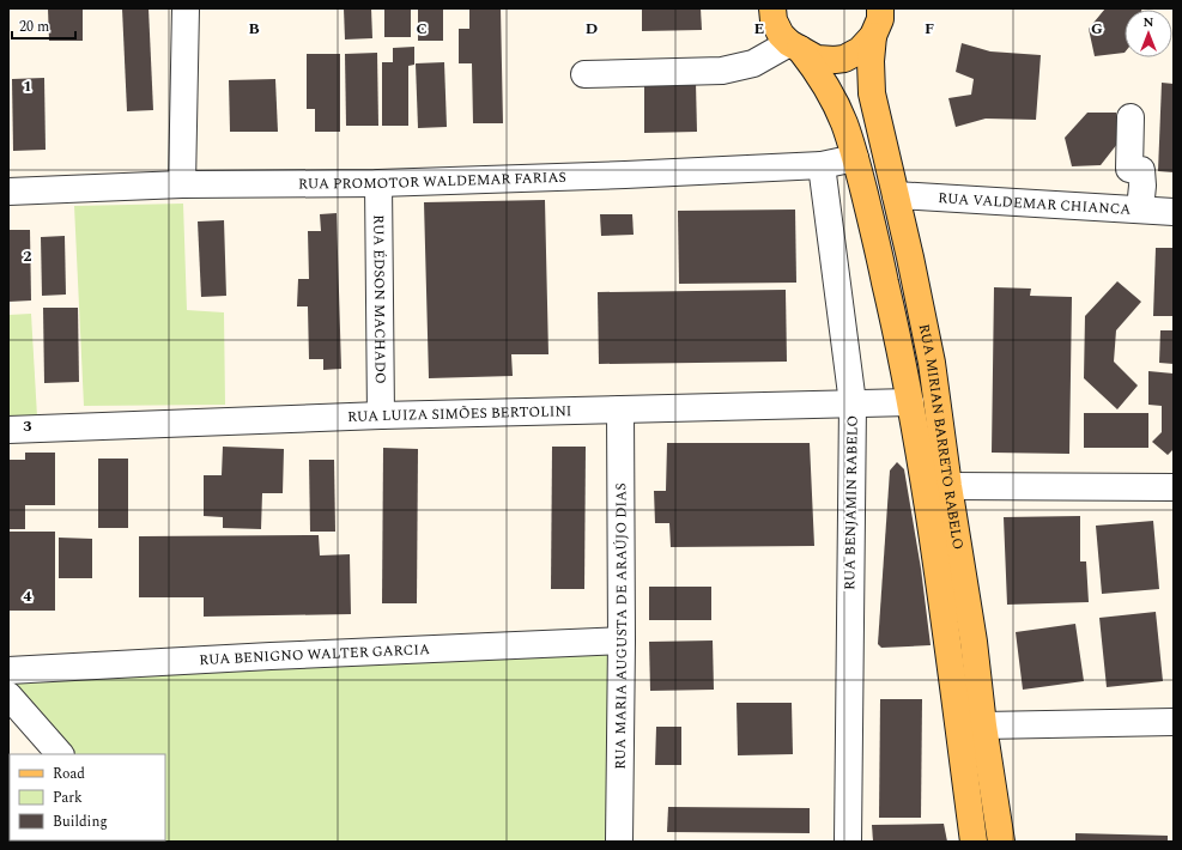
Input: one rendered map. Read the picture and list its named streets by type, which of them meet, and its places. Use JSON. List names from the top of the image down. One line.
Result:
{"streets":{"main road":["RUA MIRIAN BARRETO RABELO"],"street":["RUA PROMOTOR WALDEMAR FARIAS","RUA VALDEMAR CHIANCA","RUA ÉDSON MACHADO","RUA LUIZA SIMÕES BERTOLINI","RUA BENJAMIN RABELO","RUA MARIA AUGUSTA DE ARAÚJO DIAS","RUA BENIGNO WALTER GARCIA"]},"crossings":[["RUA PROMOTOR WALDEMAR FARIAS","RUA ÉDSON MACHADO"],["RUA PROMOTOR WALDEMAR FARIAS","RUA MIRIAN BARRETO RABELO"],["RUA PROMOTOR WALDEMAR FARIAS","RUA BENJAMIN RABELO"],["RUA VALDEMAR CHIANCA","RUA MIRIAN BARRETO RABELO"],["RUA ÉDSON MACHADO","RUA LUIZA SIMÕES BERTOLINI"],["RUA LUIZA SIMÕES BERTOLINI","RUA MIRIAN BARRETO RABELO"],["RUA LUIZA SIMÕES BERTOLINI","RUA BENJAMIN RABELO"],["RUA LUIZA SIMÕES BERTOLINI","RUA MARIA AUGUSTA DE ARAÚJO DIAS"],["RUA MARIA AUGUSTA DE ARAÚJO DIAS","RUA BENIGNO WALTER GARCIA"]],"legend":["Road","Park","Building"],"scale_bar":"20 m","north":"top","grid":{"columns":["B","C","D","E","F","G"],"rows":["1","2","3","4"]}}
